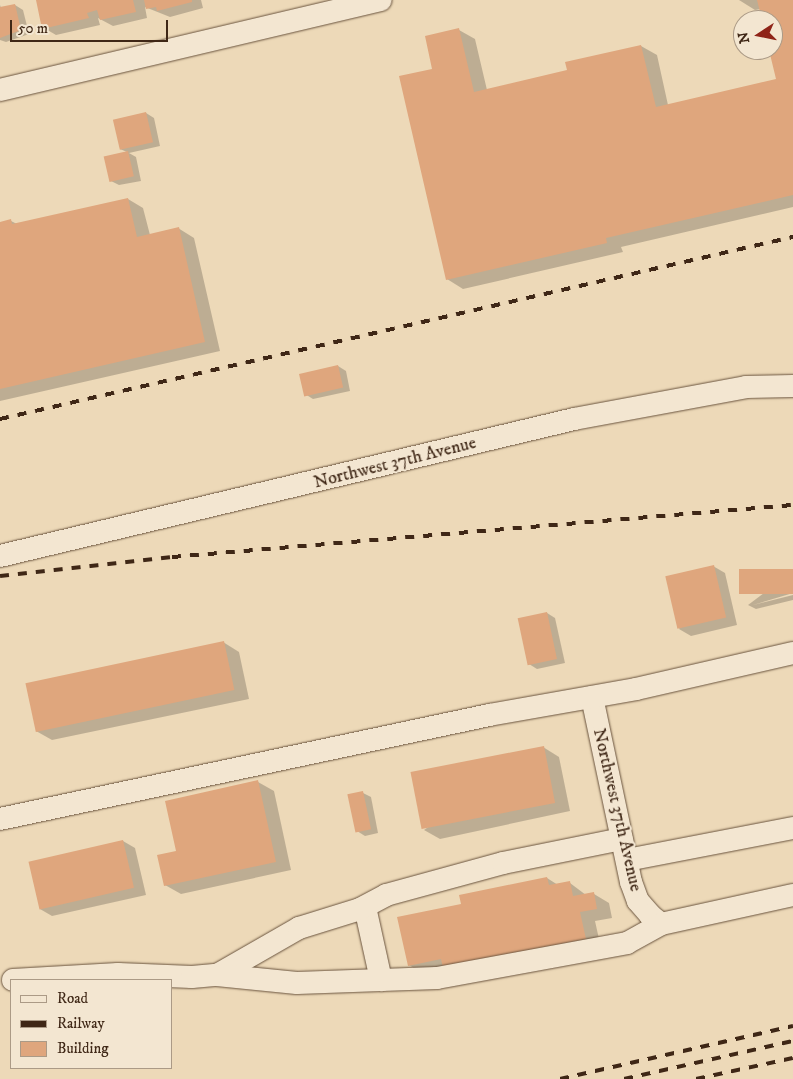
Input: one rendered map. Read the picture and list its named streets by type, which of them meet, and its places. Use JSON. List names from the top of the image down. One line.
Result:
{"streets":{"street":["Northwest 37th Avenue"]},"legend":["Road","Railway","Building"],"scale_bar":"50 m","north":"left"}
